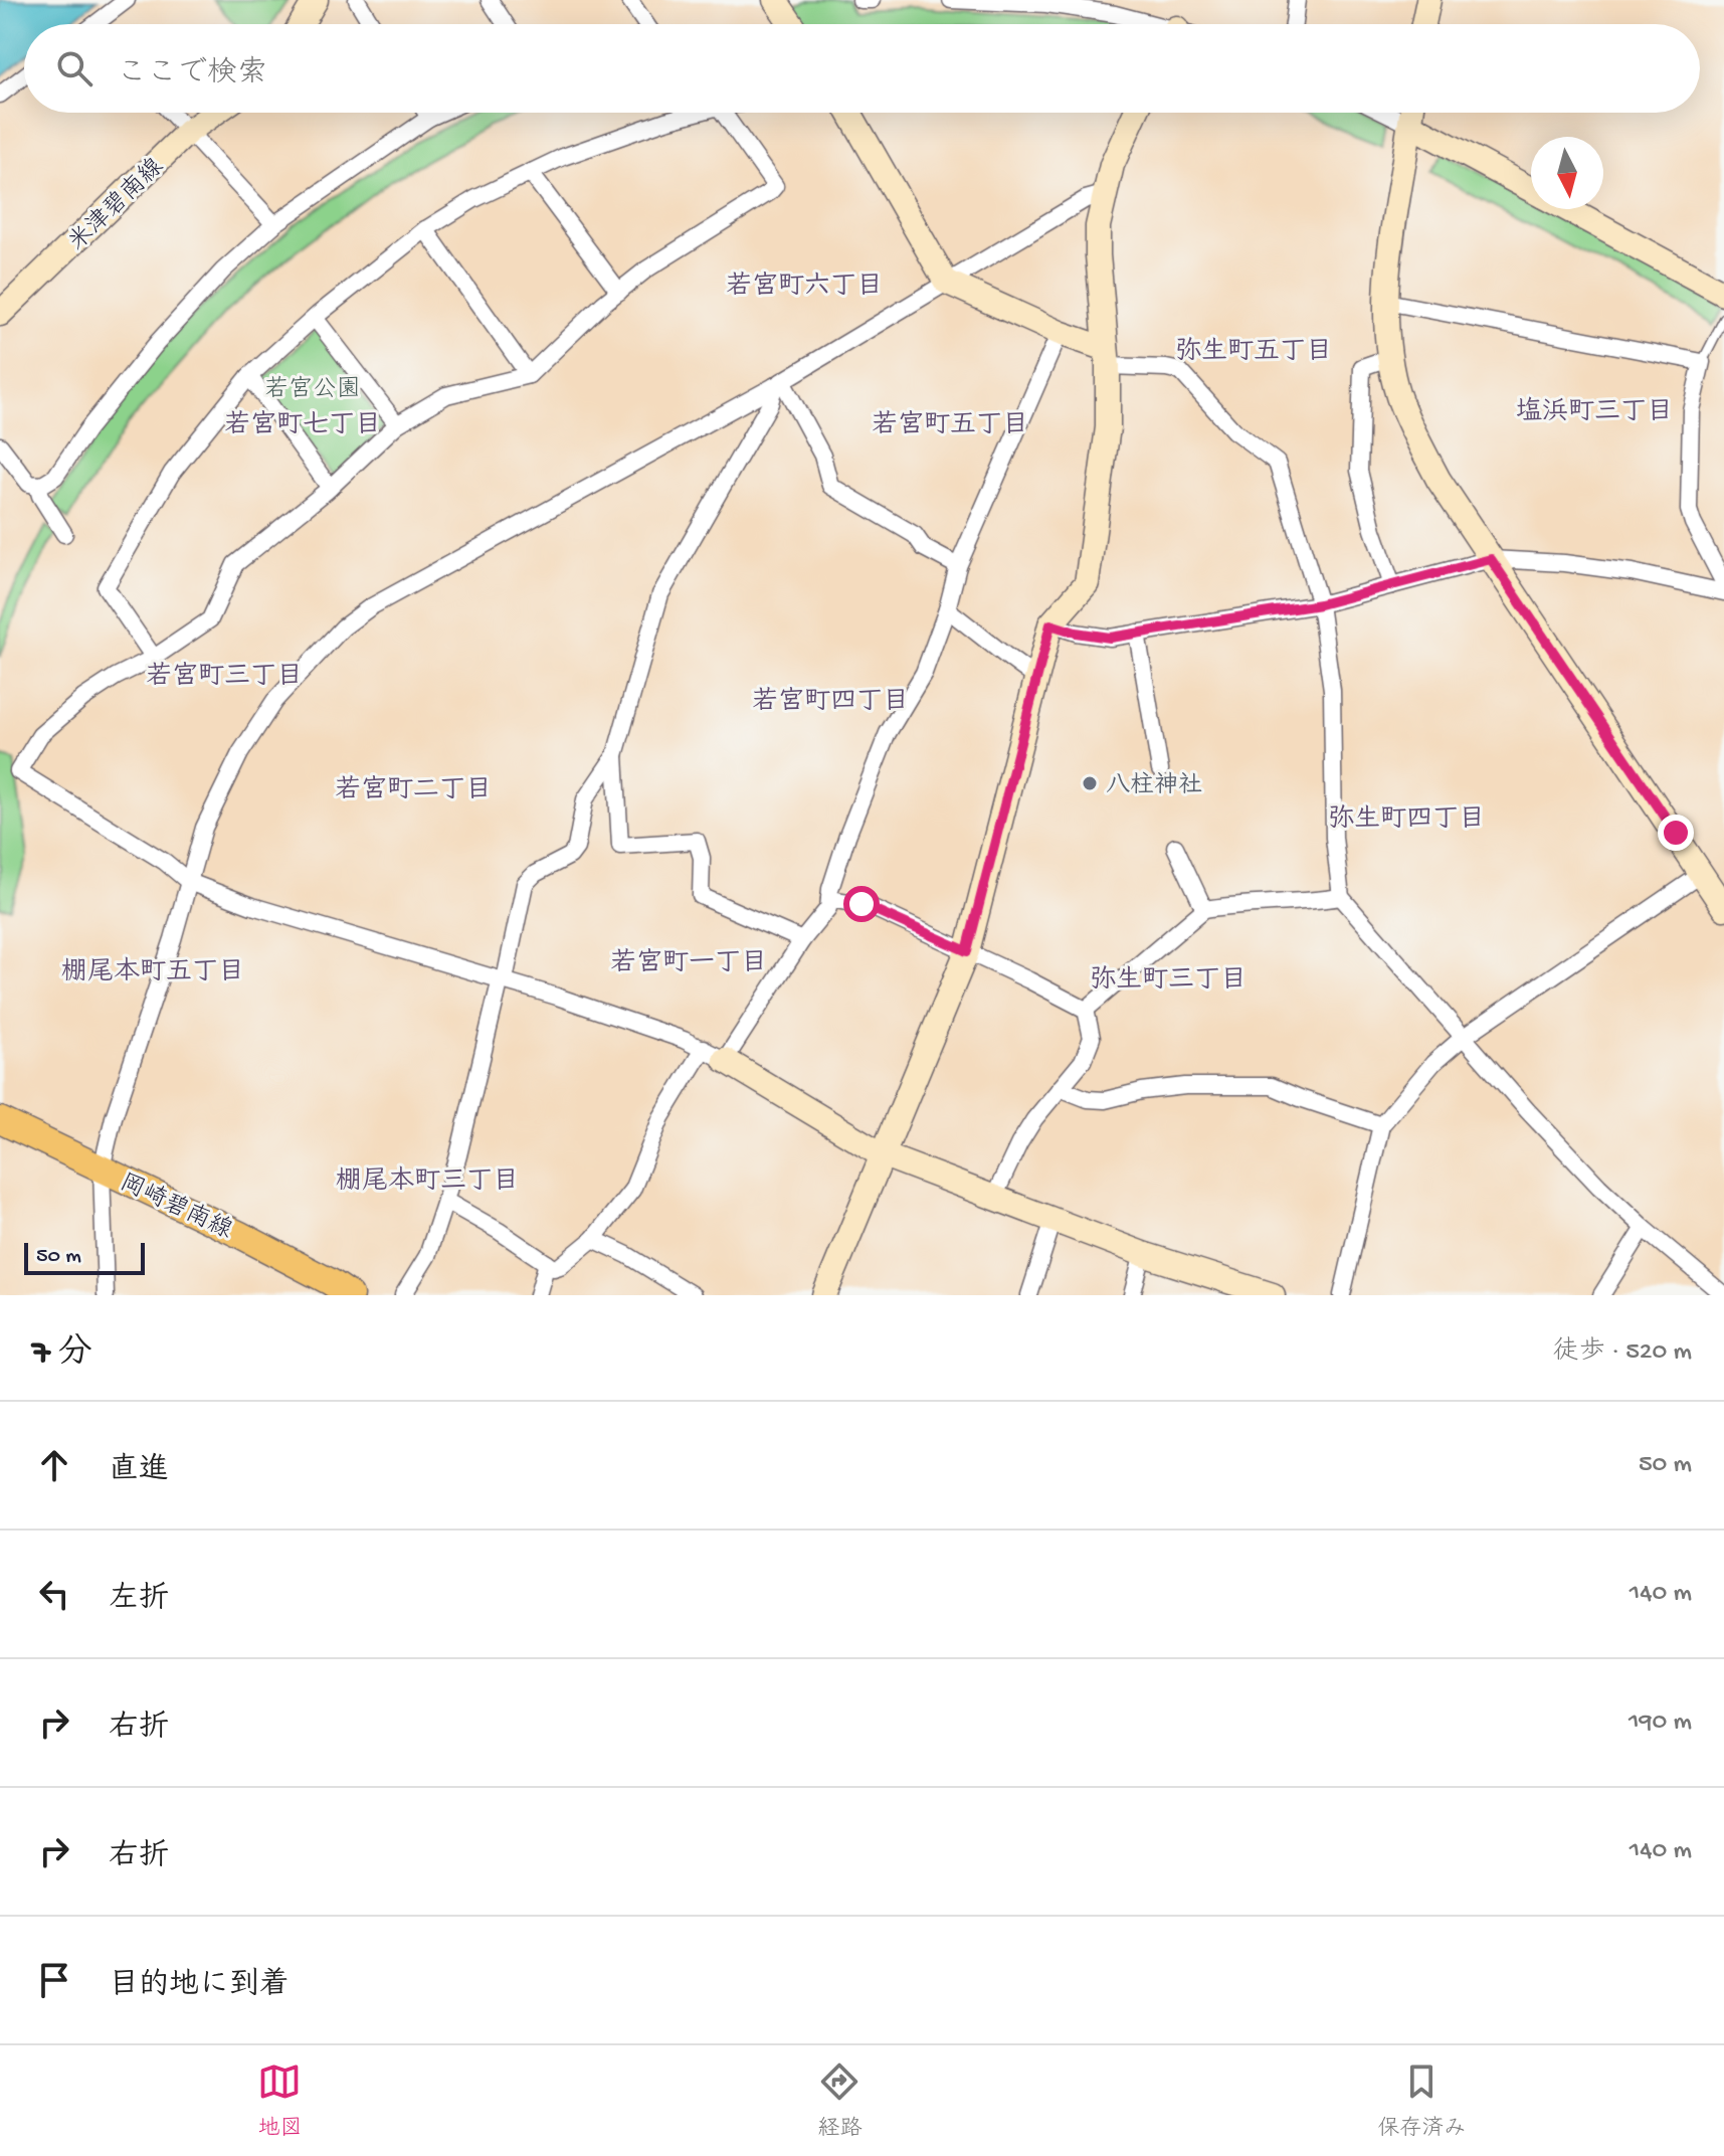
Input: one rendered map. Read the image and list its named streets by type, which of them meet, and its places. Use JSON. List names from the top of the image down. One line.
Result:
{"streets":{"main road":["岡崎碧南線"],"street":["米津碧南線"]},"districts":["若宮町六丁目","弥生町五丁目","塩浜町三丁目","若宮町七丁目","若宮町五丁目","若宮町三丁目","若宮町四丁目","若宮町二丁目","弥生町四丁目","若宮町一丁目","棚尾本町五丁目","弥生町三丁目","棚尾本町三丁目"],"parks":["若宮公園"],"places":["八柱神社"],"scale_bar":"50 m","north":"bottom","page":{"search":"ここで検索","scale":"50 m","heading":["7 分","徒歩 · 520 m"],"list":[["直進","50 m"],["左折","140 m"],["右折","190 m"],["右折","140 m"],"目的地に到着"],"nav":["地図","経路","保存済み"]}}
